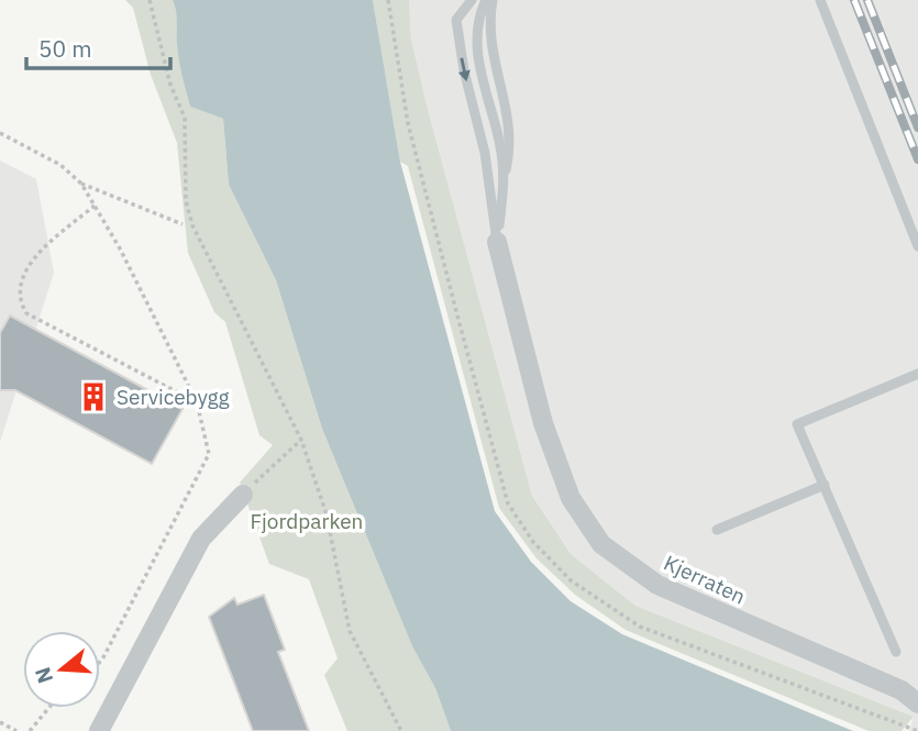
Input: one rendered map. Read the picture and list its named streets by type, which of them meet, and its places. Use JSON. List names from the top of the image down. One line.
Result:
{"streets":{"street":["Kjerraten"]},"parks":["Fjordparken"],"places":{"building":["Servicebygg"]},"scale_bar":"50 m","north":"left"}
